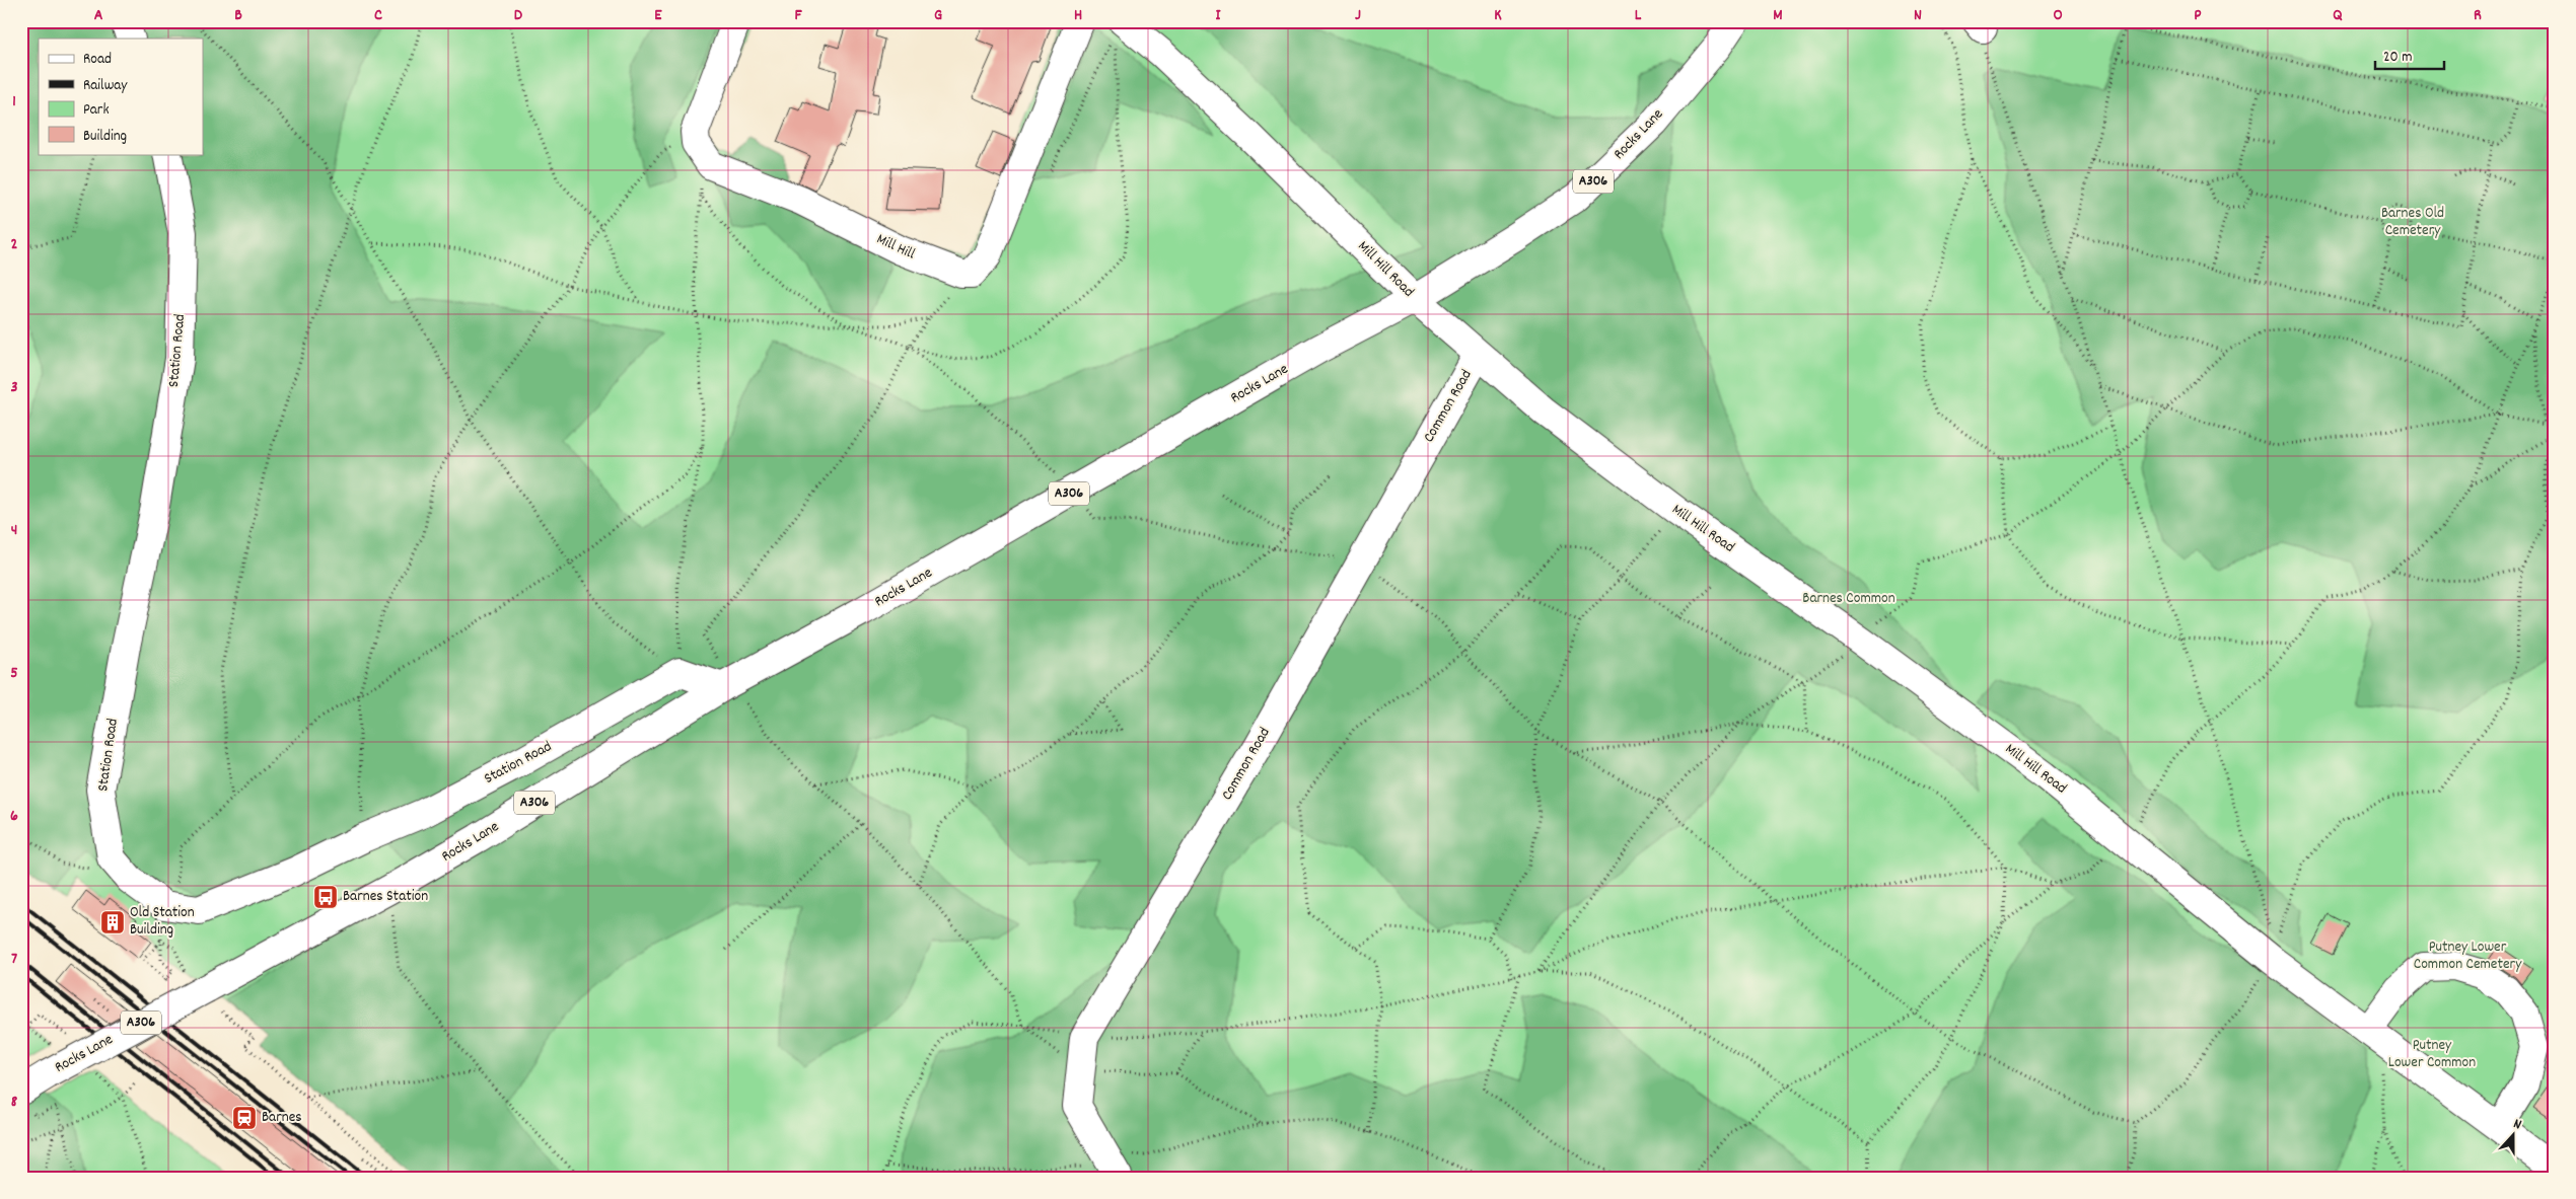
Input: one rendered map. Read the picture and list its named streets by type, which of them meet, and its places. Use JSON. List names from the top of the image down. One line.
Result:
{"streets":{"main road":["Rocks Lane","A306","Mill Hill","Mill Hill Road","Station Road","Common Road"]},"crossings":[["Rocks Lane","Mill Hill Road"],["Mill Hill Road","Common Road"]],"parks":["Barnes Old Cemetery","Barnes Common","Putney Lower Common Cemetery","Putney Lower Common"],"places":{"bus stop":["Barnes Station"],"building":["Old Station Building"],"station":["Barnes"]},"legend":["Road","Railway","Park","Building"],"scale_bar":"20 m","north":"top","grid":{"columns":["A","B","C","D","E","F","G","H","I","J","K","L","M","N","O","P","Q","R"],"rows":["1","2","3","4","5","6","7","8"]}}
